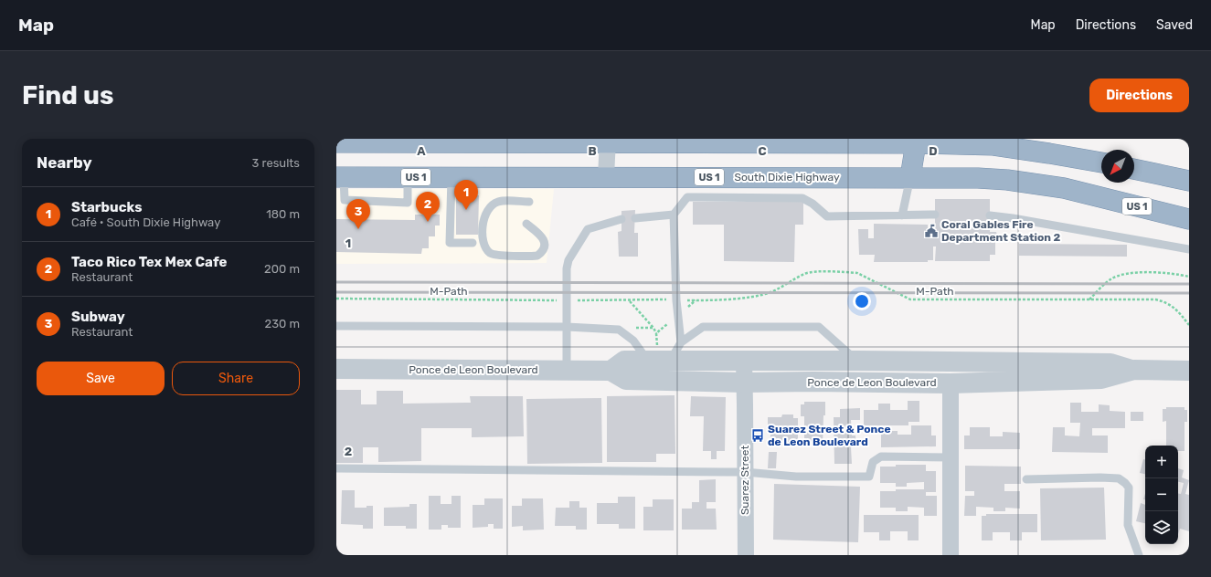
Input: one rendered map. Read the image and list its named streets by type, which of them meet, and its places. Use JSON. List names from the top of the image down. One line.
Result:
{"streets":{"highway":["US 1","South Dixie Highway"],"street":["Ponce de Leon Boulevard","Suarez Street"],"path":["M-Path"]},"crossings":[["Ponce de Leon Boulevard","Suarez Street"]],"places":{"public building":["Coral Gables Fire Department Station 2"],"bus stop":["Suarez Street & Ponce de Leon Boulevard"]},"north":"bottom left","page":{"header":"Map","nav":["Map","Directions","Saved"],"buttons":["Directions",["Save","Share"]],"title":"Find us","heading":["Nearby","3 results"],"pins":["1","2","3"],"list":[{"mark":"1","name":"Starbucks","note":"Café · South Dixie Highway","value":"180 m"},{"mark":"2","name":"Taco Rico Tex Mex Cafe","note":"Restaurant","value":"200 m"},{"mark":"3","name":"Subway","note":"Restaurant","value":"230 m"}],"map_buttons":["+","−"]},"grid":{"columns":["A","B","C","D"],"rows":["1","2"]}}
